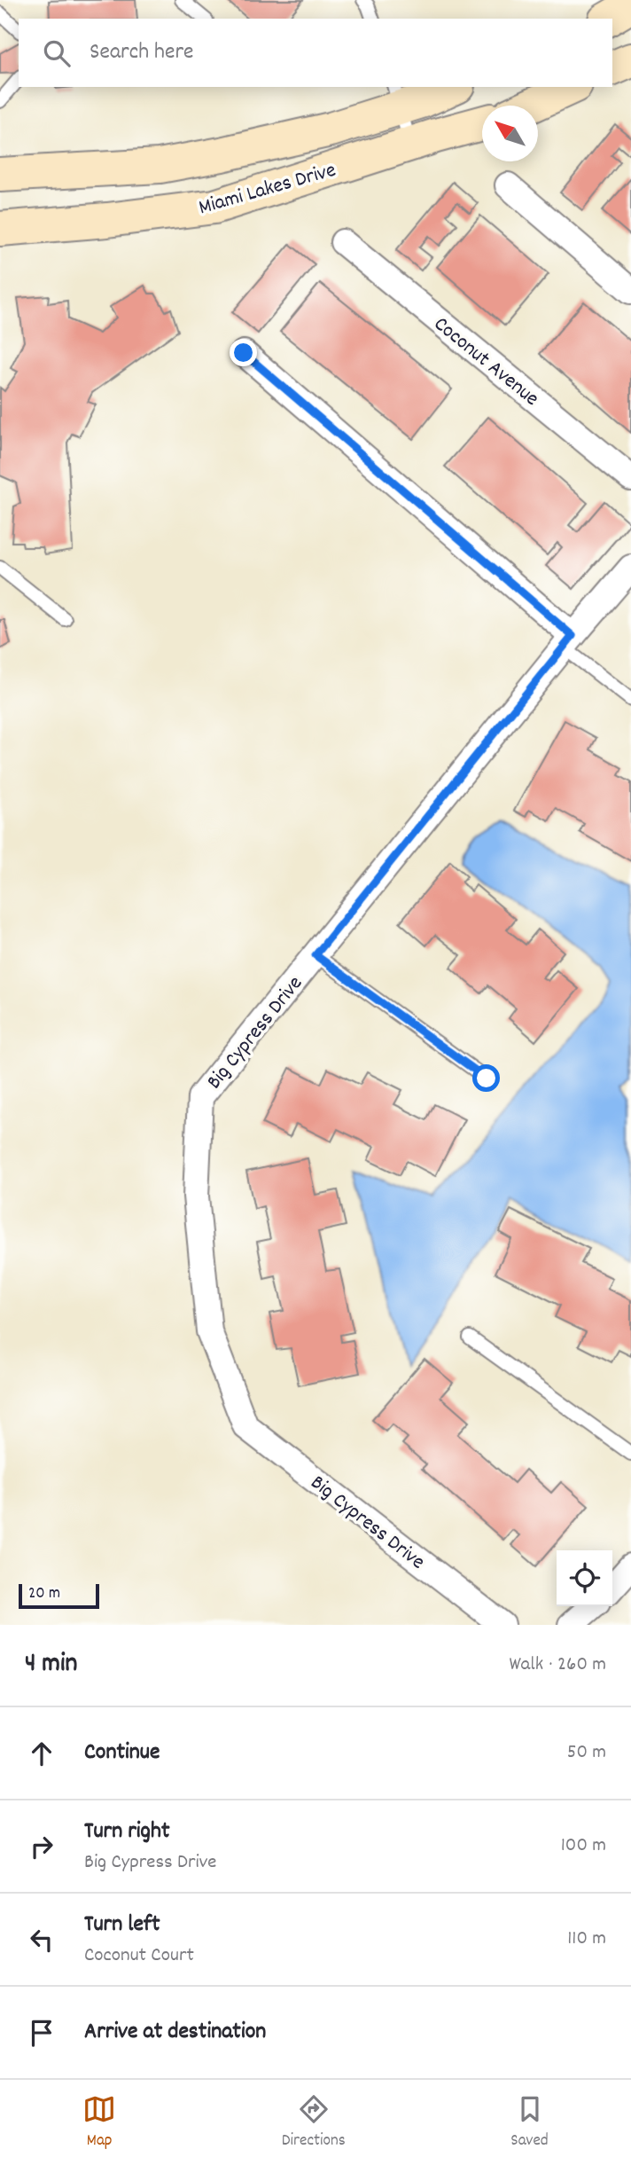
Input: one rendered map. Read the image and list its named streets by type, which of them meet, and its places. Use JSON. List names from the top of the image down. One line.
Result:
{"streets":{"main road":["Miami Lakes Drive"],"street":["Coconut Avenue","Big Cypress Drive"]},"scale_bar":"20 m","north":"top left","page":{"search":"Search here","scale":"20 m","heading":["4 min","Walk · 260 m"],"list":[["Continue","50 m"],["Turn right","Big Cypress Drive","100 m"],["Turn left","Coconut Court","110 m"],"Arrive at destination"],"nav":["Map","Directions","Saved"]}}
